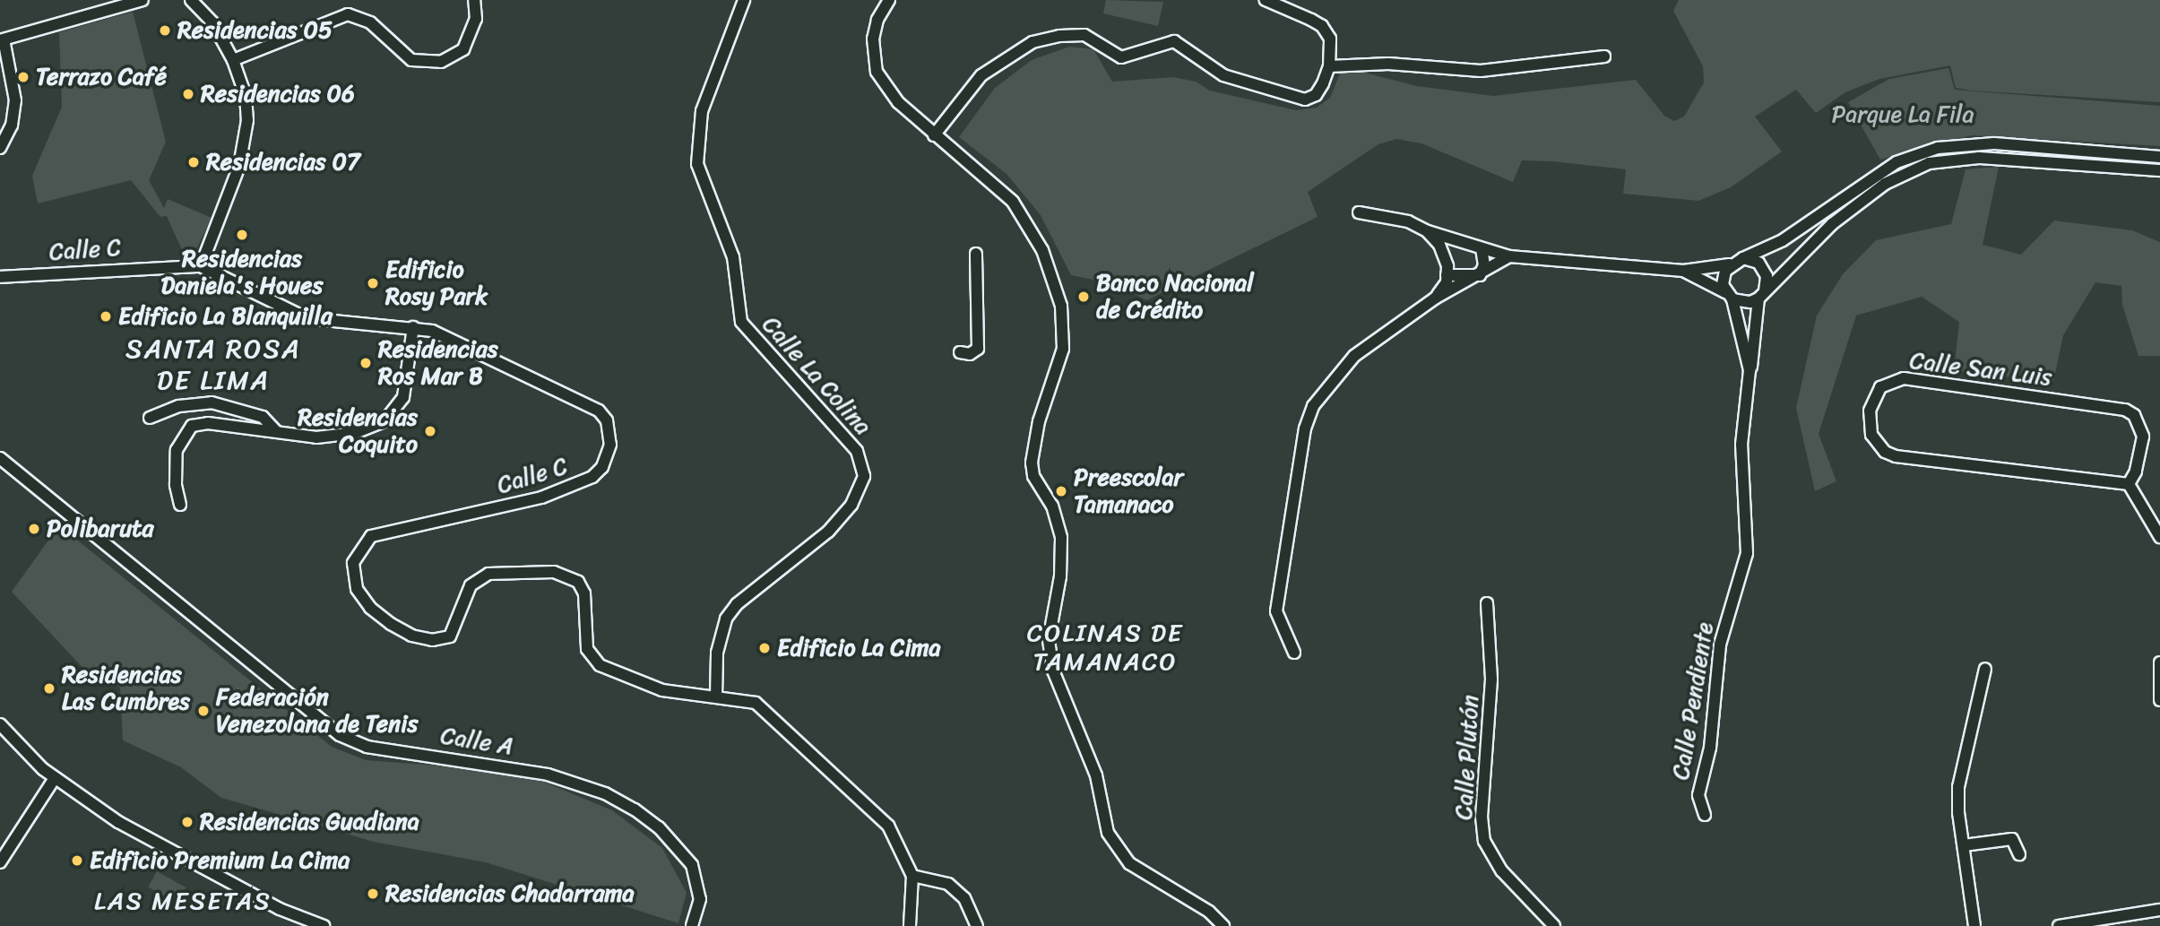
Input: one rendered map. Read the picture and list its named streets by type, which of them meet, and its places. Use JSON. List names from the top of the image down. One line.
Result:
{"streets":{"street":["Calle C","Calle San Luis","Calle La Colina","Calle Pendiente","Calle A","Calle Plutón"]},"crossings":[["Calle C","Calle La Colina"]],"districts":["SANTA ROSA DE LIMA","COLINAS DE TAMANACO","LAS MESETAS"],"parks":["Parque La Fila"],"places":["Residencias 05","Terrazo Café","Residencias 06","Residencias 07","Residencias Daniela's Houes","Edificio Rosy Park","Banco Nacional de Crédito","Edificio La Blanquilla","Residencias Ros Mar B","Residencias Coquito","Preescolar Tamanaco","Polibaruta","Edificio La Cima","Residencias Las Cumbres","Federación Venezolana de Tenis","Residencias Guadiana","Edificio Premium La Cima","Residencias Chadarrama"]}
